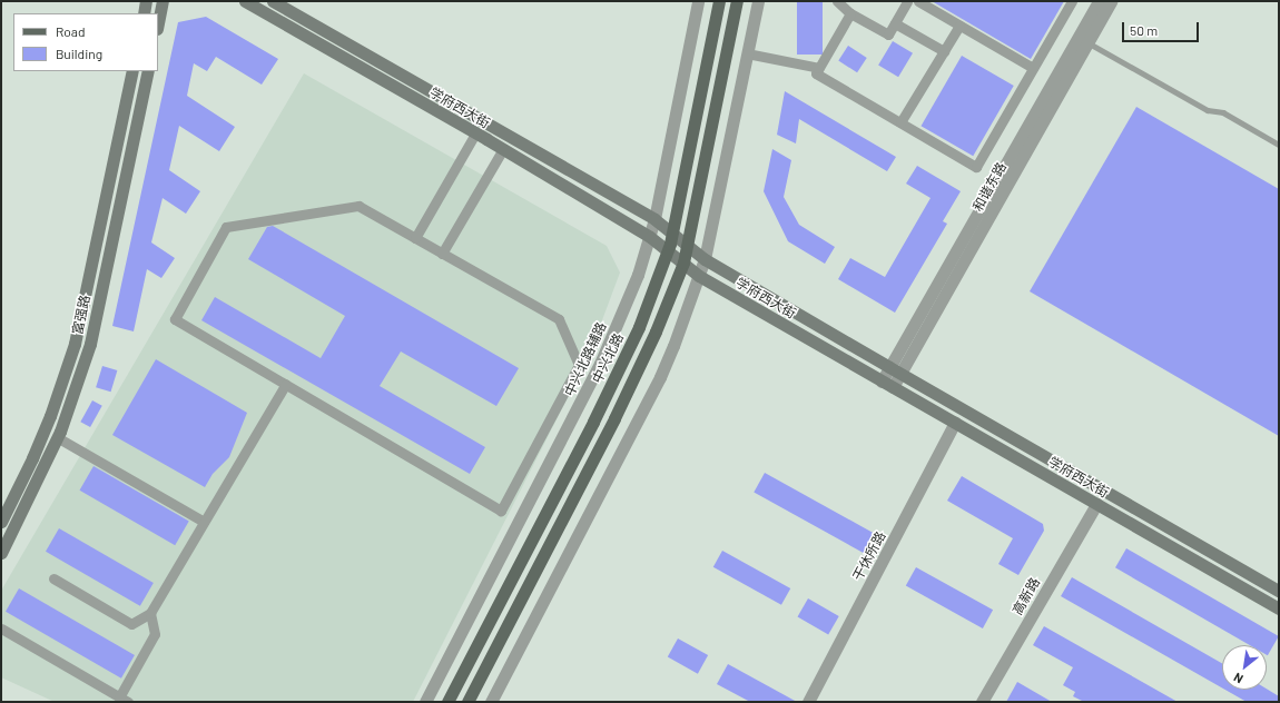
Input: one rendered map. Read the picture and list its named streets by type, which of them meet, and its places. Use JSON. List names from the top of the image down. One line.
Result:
{"streets":{"main road":["学府西大街","富强路","中兴北路"],"street":["和谐东路","中兴北路辅路","干休所路","高新路"]},"crossings":[["学府西大街","和谐东路"],["学府西大街","中兴北路"],["学府西大街","中兴北路辅路"],["学府西大街","干休所路"],["学府西大街","高新路"]],"legend":["Road","Building"],"scale_bar":"50 m","north":"bottom left"}
